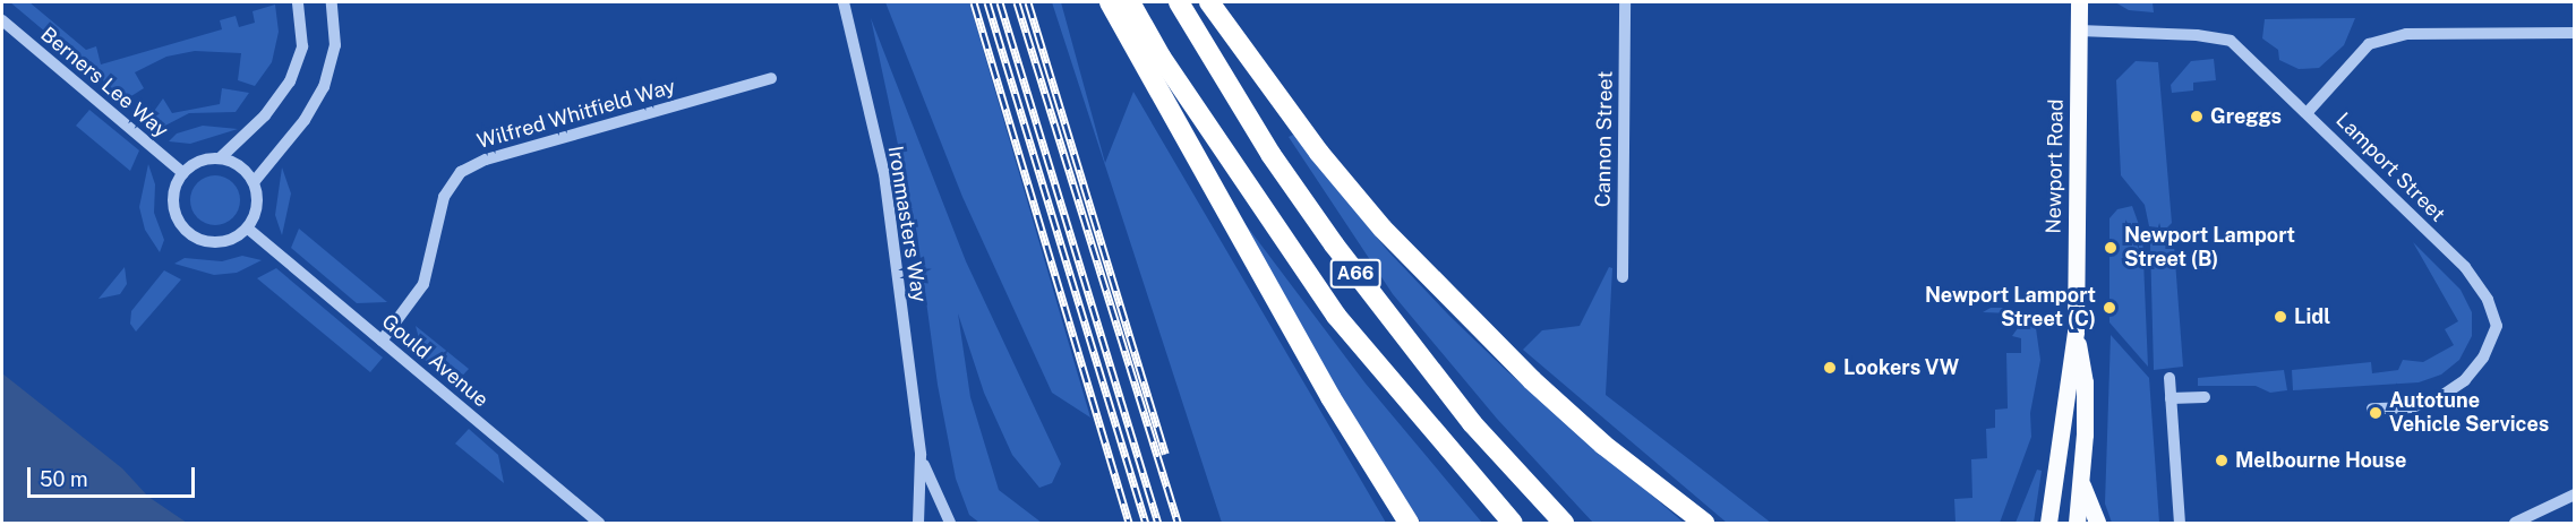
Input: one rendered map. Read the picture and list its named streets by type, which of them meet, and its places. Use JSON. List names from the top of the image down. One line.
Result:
{"streets":{"highway":["A66"],"main road":["Newport Road"],"street":["Berners Lee Way","Wilfred Whitfield Way","Cannon Street","Lamport Street","Ironmasters Way","Gould Avenue"]},"crossings":[["Berners Lee Way","Gould Avenue"],["Wilfred Whitfield Way","Gould Avenue"],["Newport Road","Lamport Street"]],"places":["Greggs","Newport Lamport Street (B)","Newport Lamport Street (C)","Lidl","Lookers VW","Autotune Vehicle Services","Melbourne House"],"scale_bar":"50 m"}
